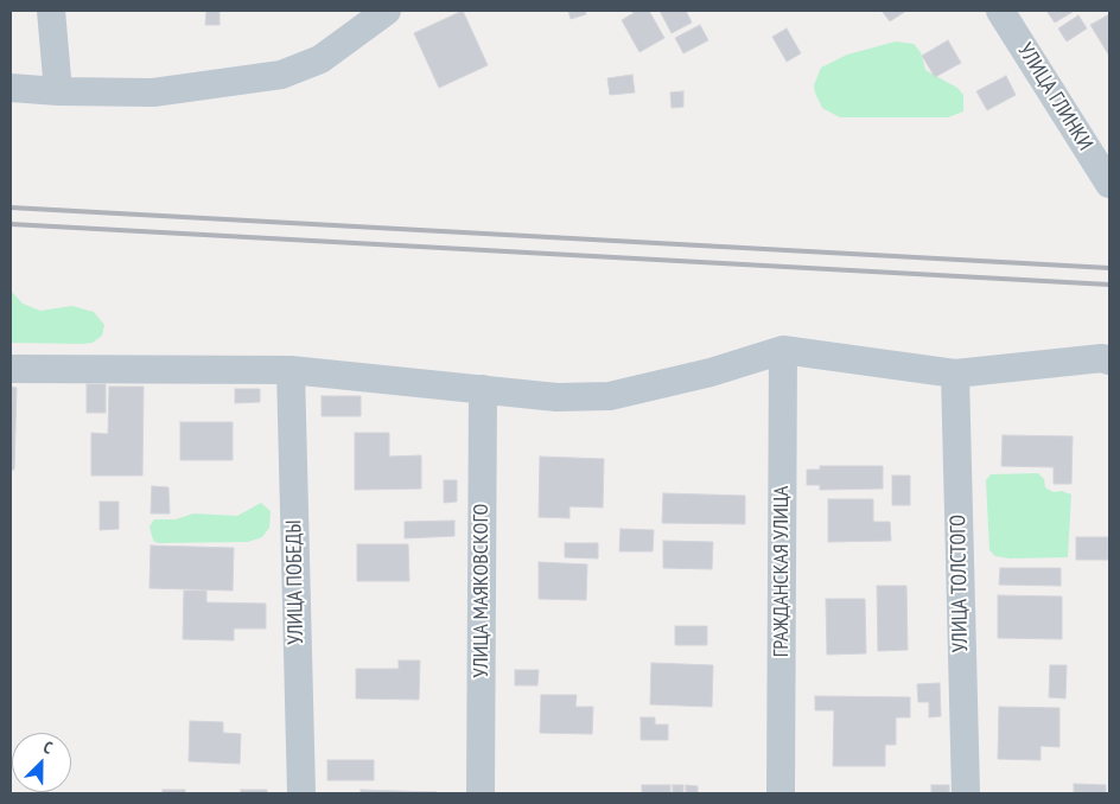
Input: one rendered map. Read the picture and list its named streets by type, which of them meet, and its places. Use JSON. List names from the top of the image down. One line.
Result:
{"streets":{"street":["УЛИЦА ГЛИНКИ","ГРАЖДАНСКАЯ УЛИЦА","УЛИЦА ПОБЕДЫ","УЛИЦА ТОЛСТОГО","УЛИЦА МАЯКОВСКОГО"]},"north":"top right"}
